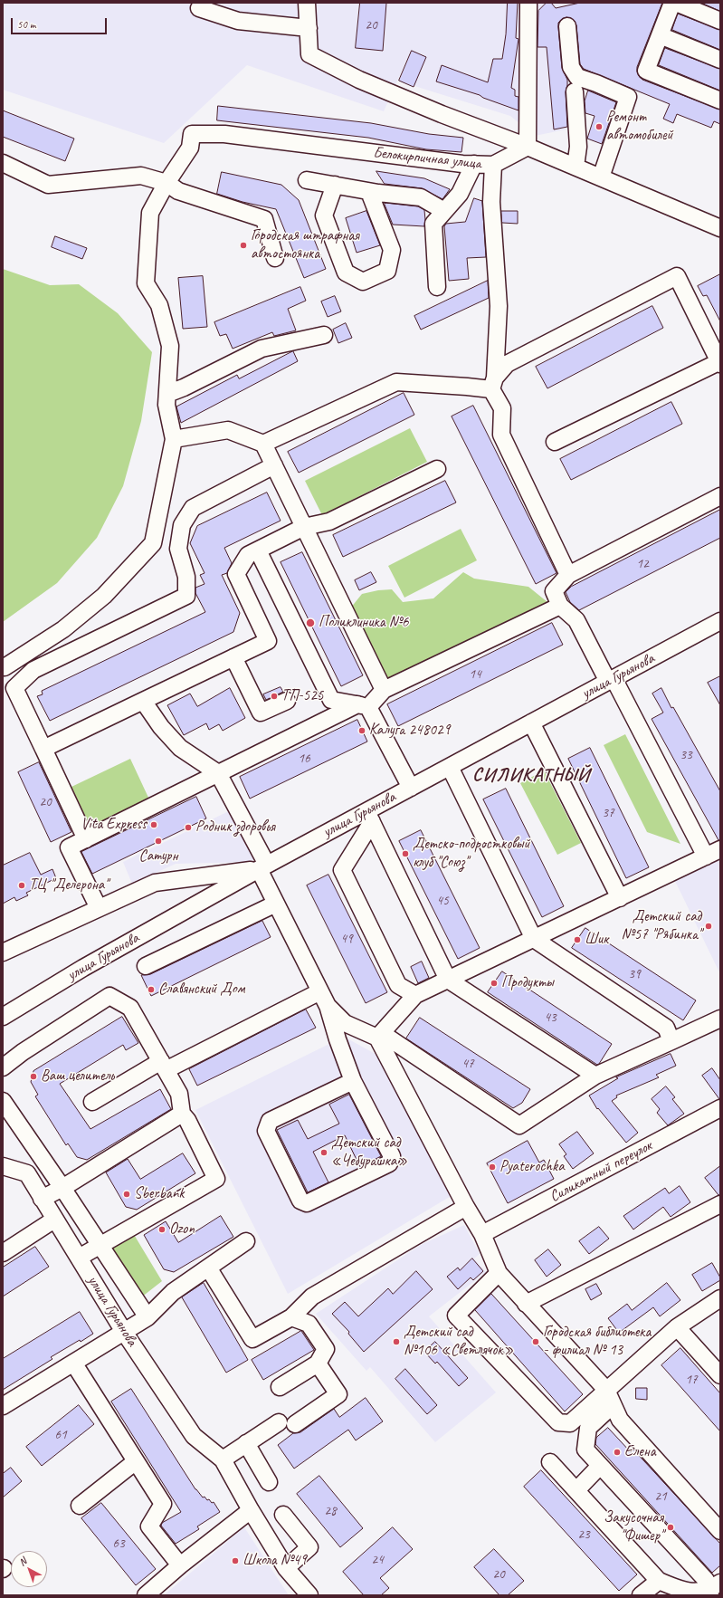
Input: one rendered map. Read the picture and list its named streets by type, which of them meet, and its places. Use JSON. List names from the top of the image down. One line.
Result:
{"streets":{"street":["Белокирпичная улица","улица Гурьянова","Силикатный переулок"]},"districts":["СИЛИКАТНЫЙ"],"places":["Ремонт автомобилей","Городская штрафная автостоянка","Поликлиника №6","ТП-525","Калуга 248029","Vita Express","Родник здоровья","Сатурн","Детско-подростковый клуб \"Союз\"","ТЦ \"Делерона\"","Детский сад №57 \"Рябинка\"","Шик","Продукты","Славянский Дом","Ваш целитель","Детский сад «Чебурашка»","Pyaterochka","Sberbank","Ozon","Детский сад №106 «Светлячок»","Городская библиотека - филиал № 13","Елена","Закусочная \"Фишер\"","Школа №49"],"house_numbers":["20","12","14","33","16","20","37","45","49","39","43","47","17","61","21","28","23","63","24","20"],"scale_bar":"50 m","north":"top left"}
